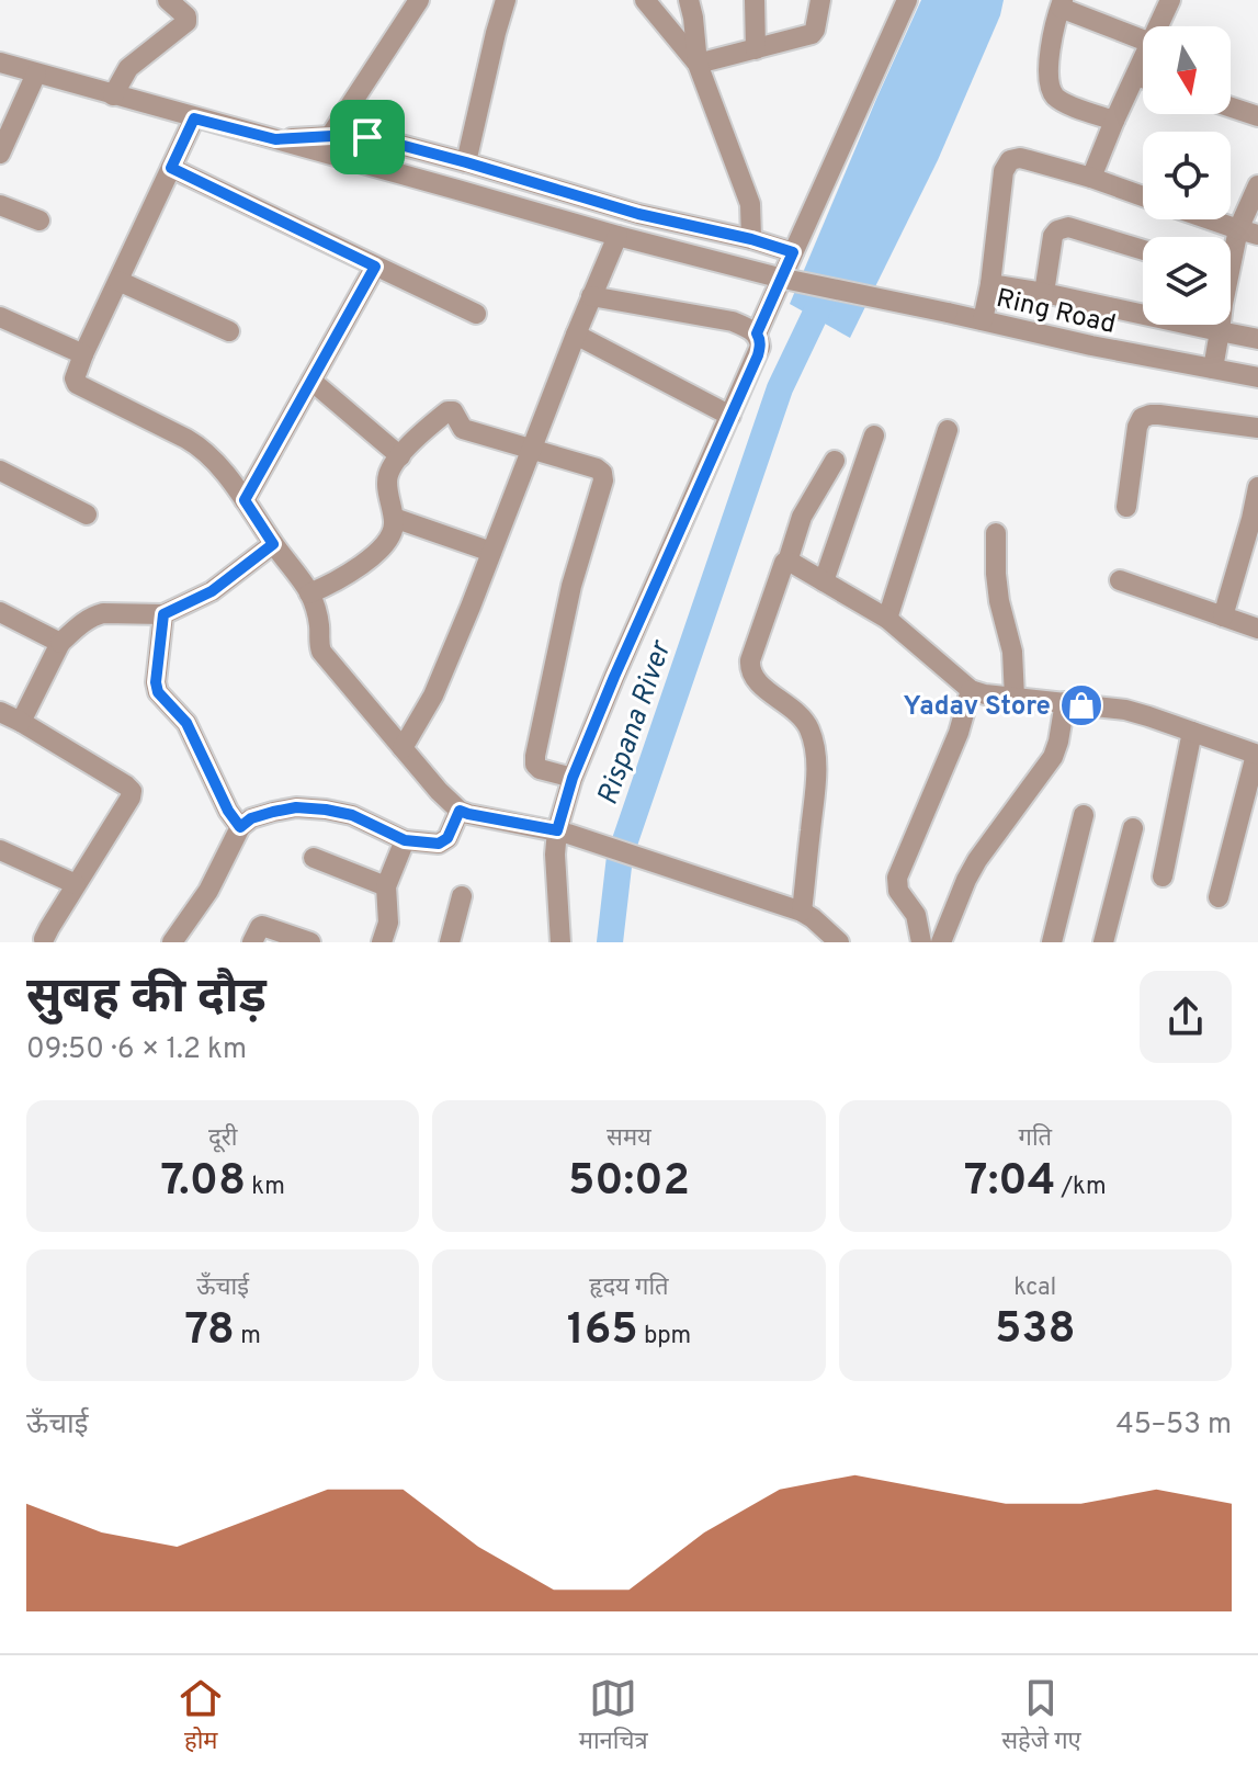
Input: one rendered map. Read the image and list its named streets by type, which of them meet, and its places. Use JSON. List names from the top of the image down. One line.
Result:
{"streets":{"street":["Ring Road"]},"water":["Rispana River"],"places":{"shop":["Yadav Store"]},"north":"bottom","page":{"heading":["सुबह की दौड़","09:50 · 6 × 1.2 km"],"stats":[["दूरी","7.08 km"],["समय","50:02"],["गति","7:04 /km"],["ऊँचाई","78 m"],["हृदय गति","165 bpm"],["kcal","538"]],"chart":["ऊँचाई","45–53 m"],"tabs":["होम","मानचित्र","सहेजे गए"]}}
